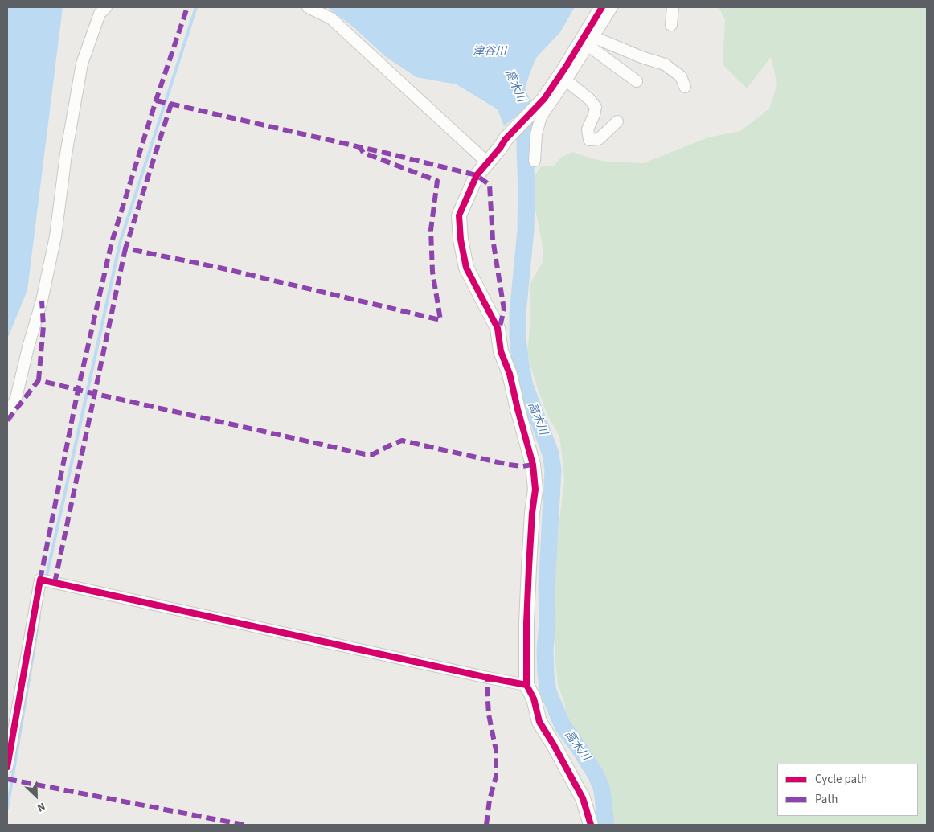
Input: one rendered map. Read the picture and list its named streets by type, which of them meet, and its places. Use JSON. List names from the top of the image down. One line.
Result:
{"water":["津谷川","高木川"],"legend":["Cycle path","Path"],"north":"bottom right"}
